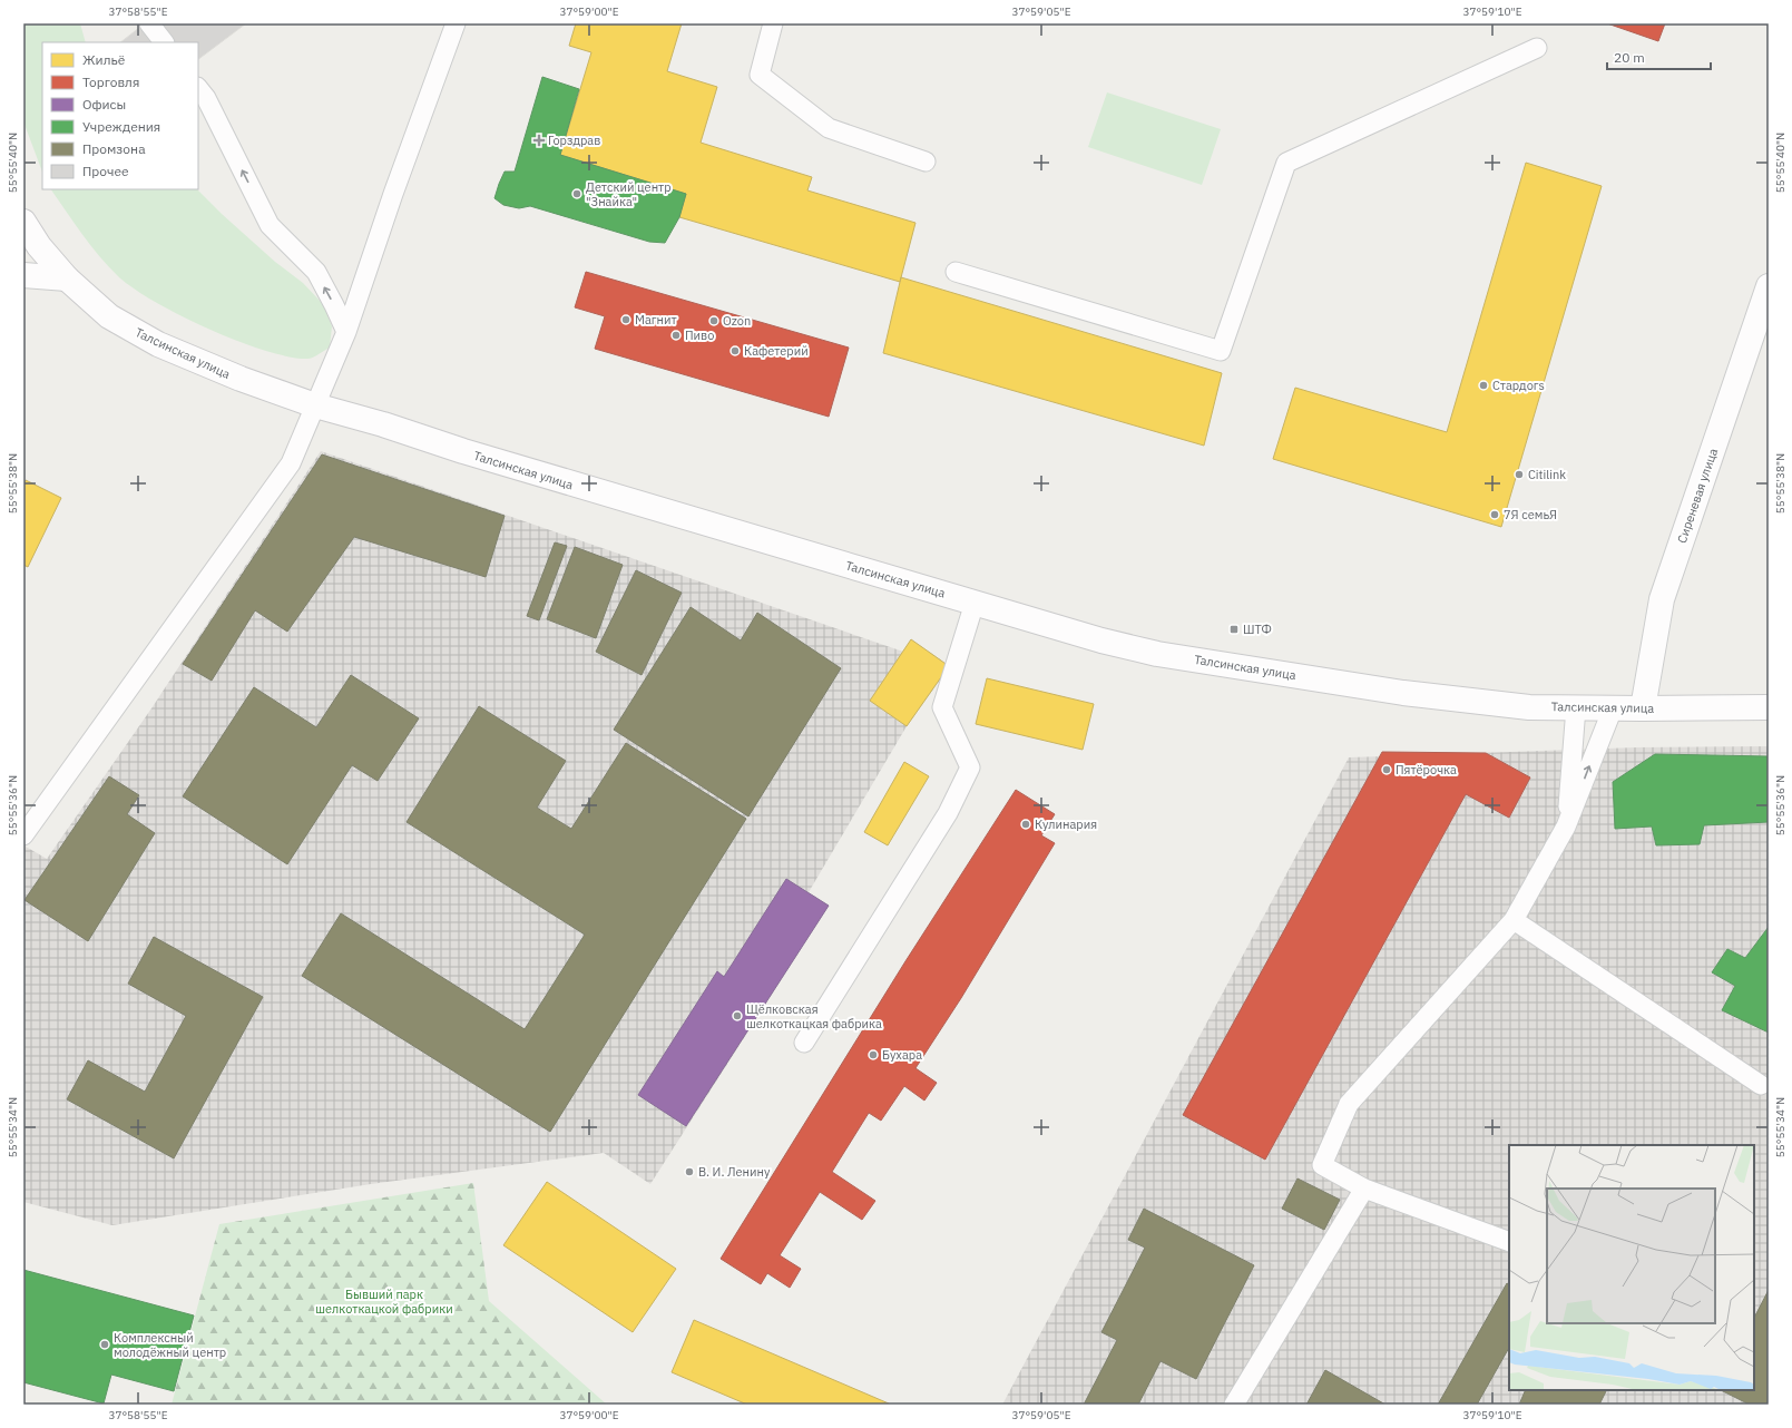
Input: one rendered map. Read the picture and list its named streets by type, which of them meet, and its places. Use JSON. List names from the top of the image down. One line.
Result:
{"streets":{"main road":["Талсинская улица","Сиреневая улица"]},"crossings":[["Талсинская улица","Сиреневая улица"]],"parks":["Бывший парк шелкоткацкой фабрики"],"places":{"health":["Горздрав"],"other":["Детский центр \"Знайка\"","Магнит","Ozon","Пиво","Кафетерий","Стардогs","Citilink","7Я семьЯ","Пятёрочка","Кулинария","Щёлковская шелкоткацкая фабрика","Бухара","В. И. Ленину","Комплексный молодёжный центр"],"transit":["ШТФ"]},"legend":["Жильё","Торговля","Офисы","Учреждения","Промзона","Прочее"],"scale_bar":"20 m","coordinates":["37°58'55\"E","37°59'00\"E","37°59'05\"E","37°59'10\"E","55°55'40\"N","55°55'38\"N","55°55'36\"N","55°55'34\"N"]}
